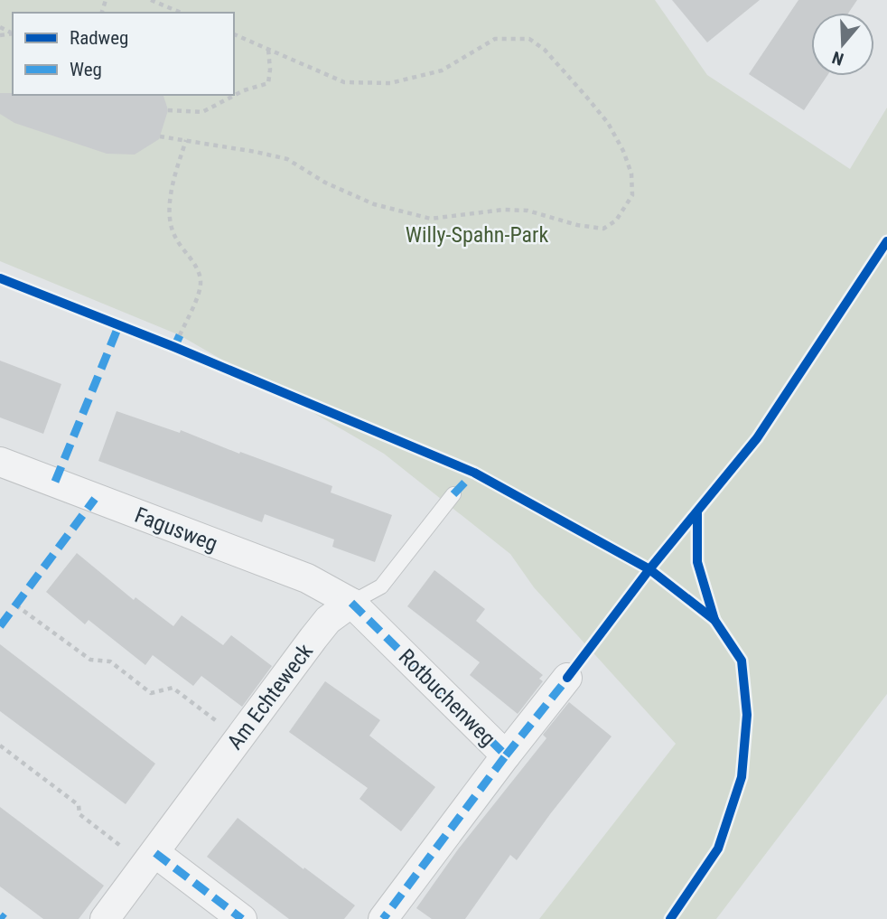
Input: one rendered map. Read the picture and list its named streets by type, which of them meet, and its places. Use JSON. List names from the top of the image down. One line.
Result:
{"streets":{"street":["Fagusweg","Am Echteweck","Rotbuchenweg"]},"crossings":[["Fagusweg","Am Echteweck"],["Fagusweg","Rotbuchenweg"],["Am Echteweck","Rotbuchenweg"]],"parks":["Willy-Spahn-Park"],"legend":["Radweg","Weg"],"north":"bottom"}
